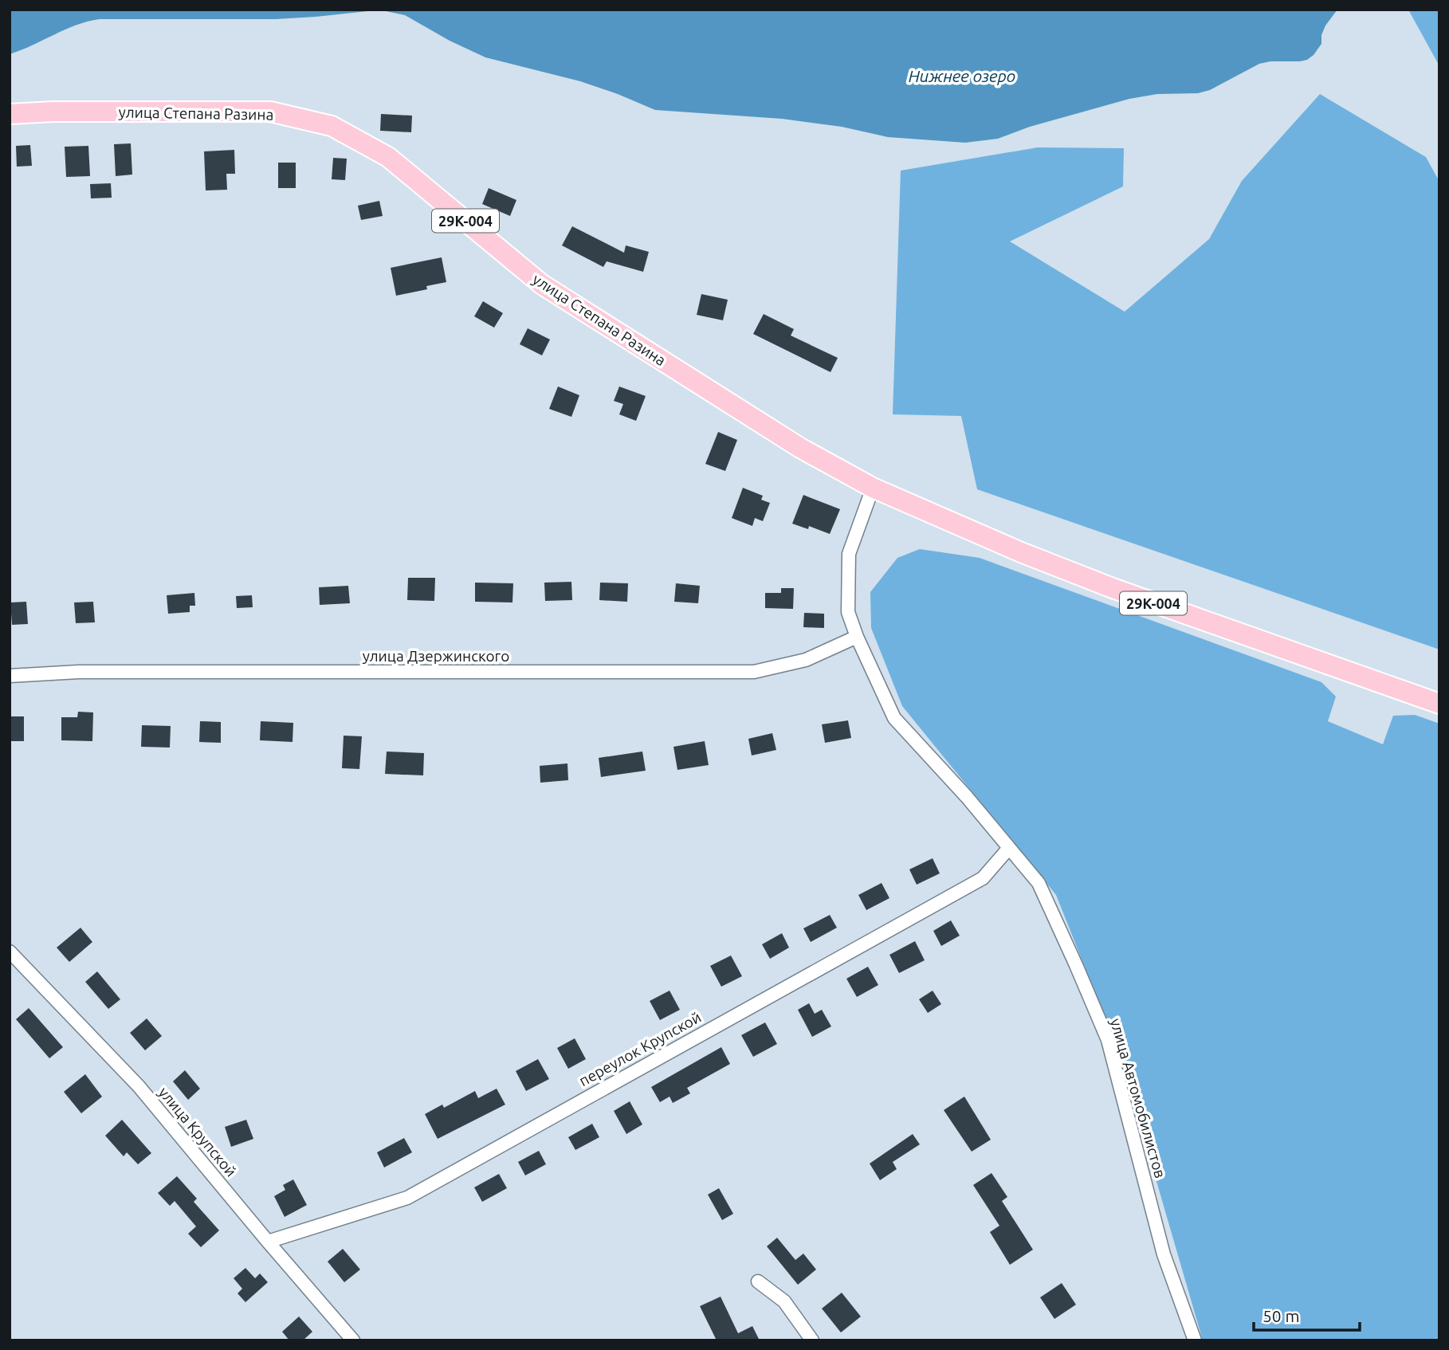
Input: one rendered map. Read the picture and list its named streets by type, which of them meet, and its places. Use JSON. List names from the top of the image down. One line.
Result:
{"streets":{"main road":["улица Степана Разина","29К-004"],"street":["улица Дзержинского","переулок Крупской","улица Автомобилистов","улица Крупской"]},"crossings":[["улица Степана Разина","29К-004"],["улица Степана Разина","улица Автомобилистов"],["29К-004","улица Автомобилистов"],["улица Дзержинского","улица Автомобилистов"],["переулок Крупской","улица Автомобилистов"],["переулок Крупской","улица Крупской"]],"water":["Нижнее озеро"],"scale_bar":"50 m"}
